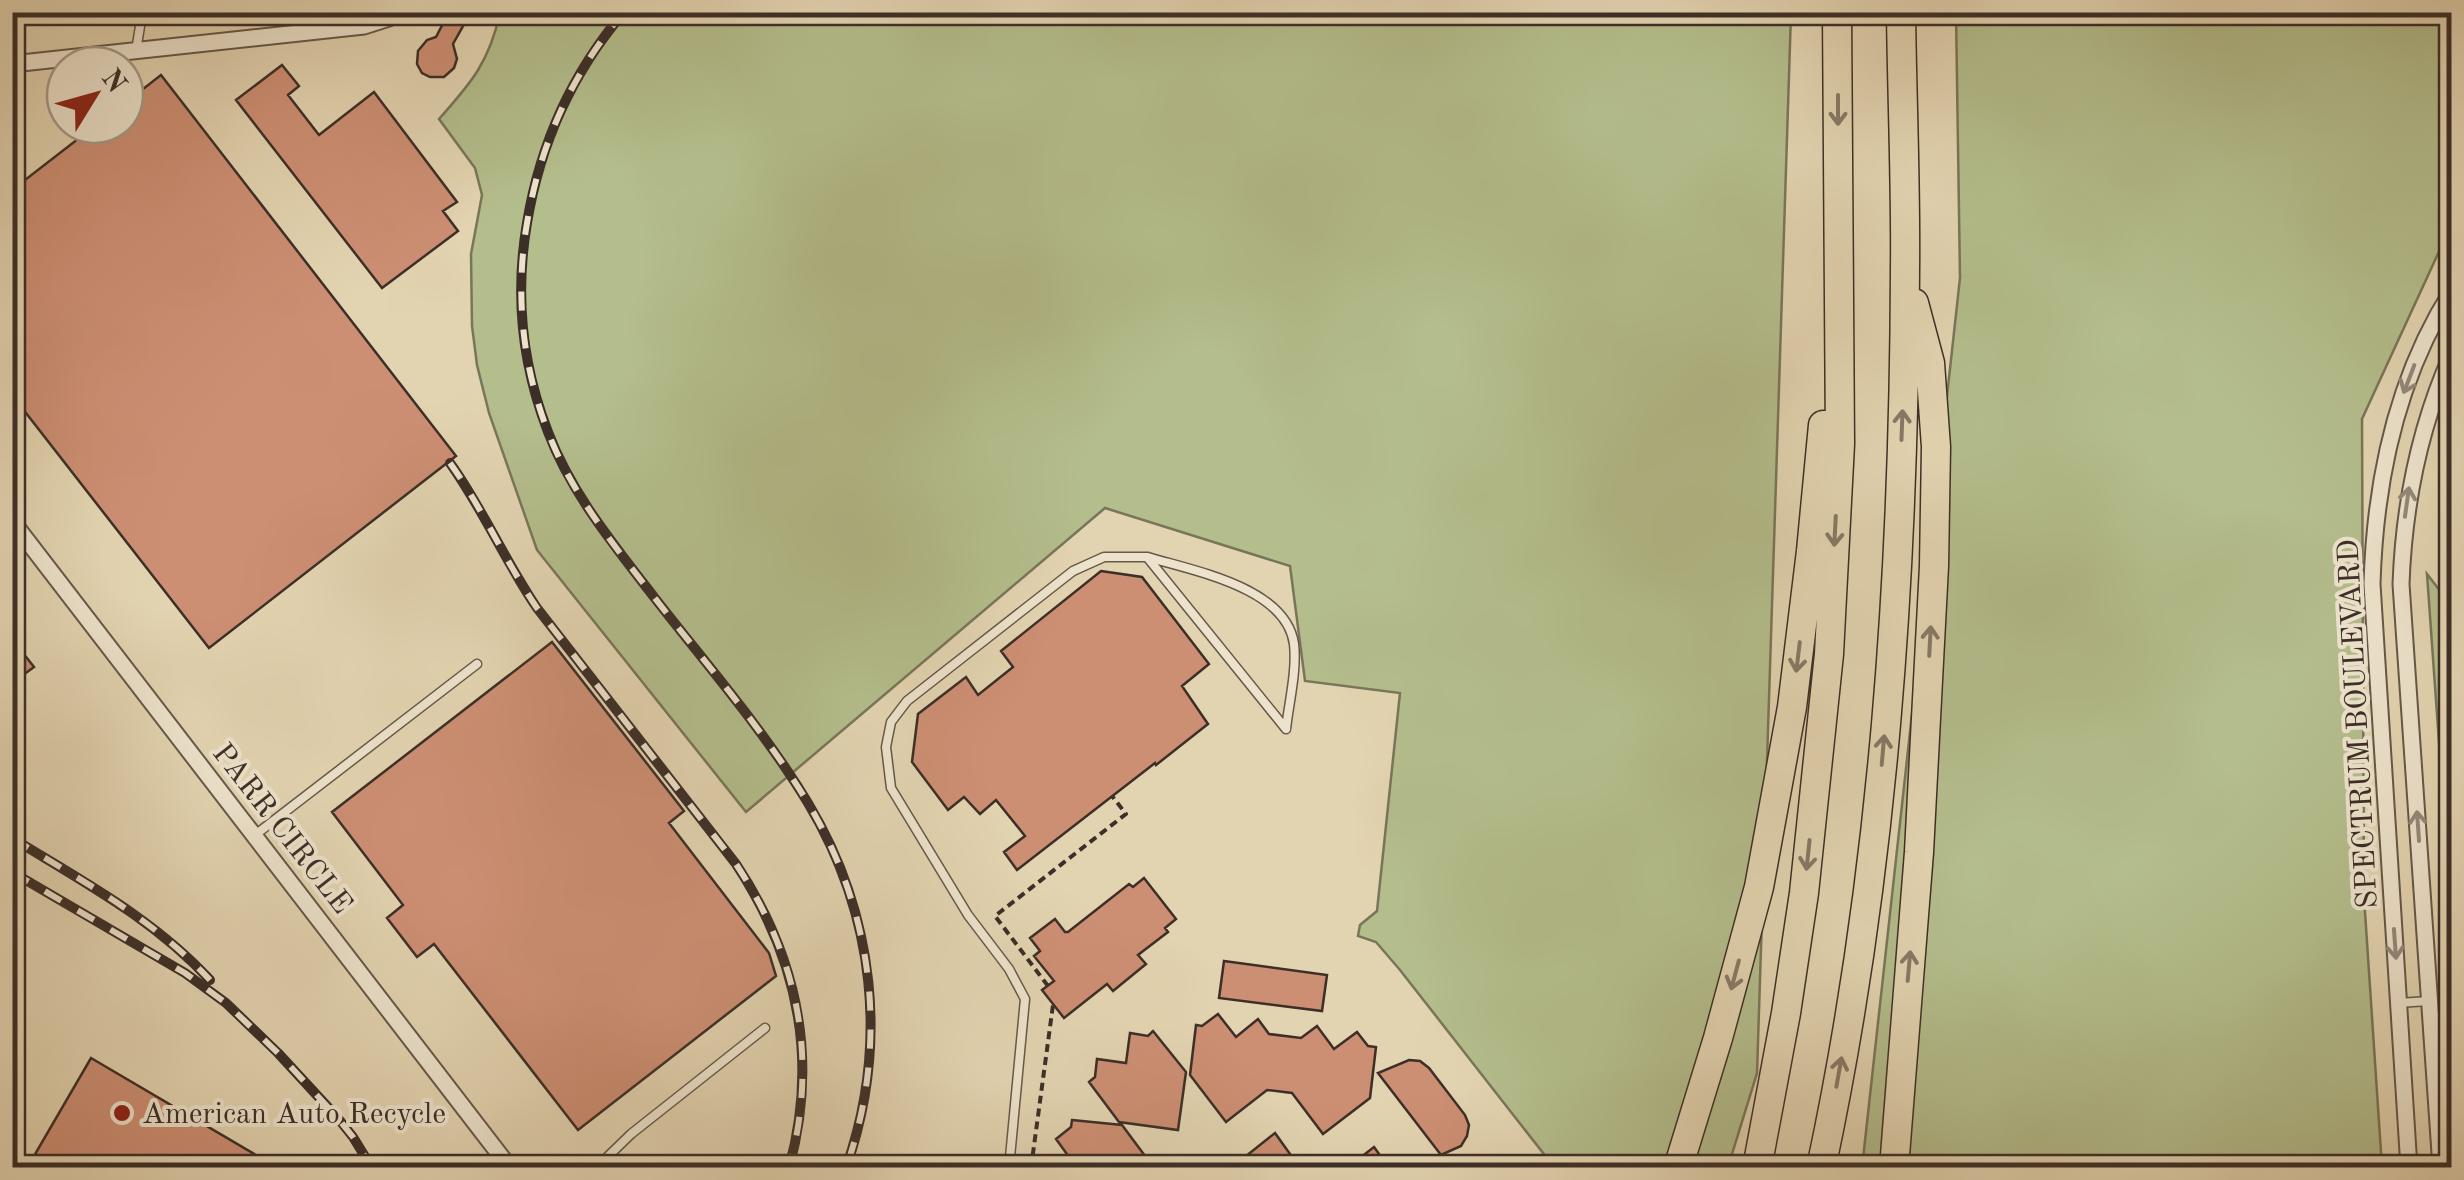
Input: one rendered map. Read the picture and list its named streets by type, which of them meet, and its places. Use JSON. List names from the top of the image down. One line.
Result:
{"streets":{"street":["SPECTRUM BOULEVARD","PARR CIRCLE"]},"places":["American Auto Recycle"],"north":"top right"}
